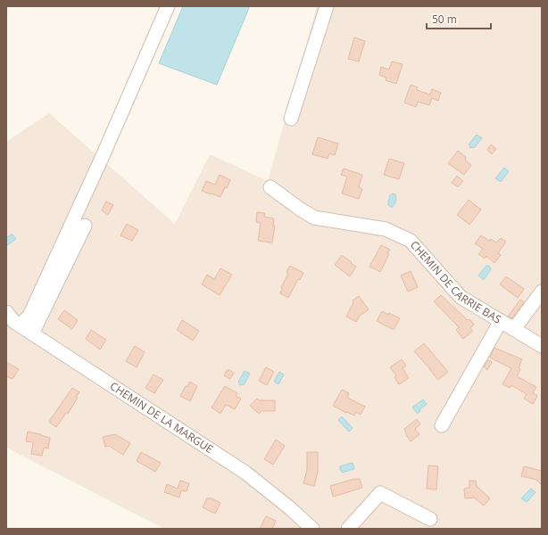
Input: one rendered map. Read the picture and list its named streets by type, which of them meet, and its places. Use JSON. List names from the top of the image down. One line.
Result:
{"streets":{"street":["CHEMIN DE CARRIE BAS","CHEMIN DE LA MARGUE"]},"scale_bar":"50 m"}
